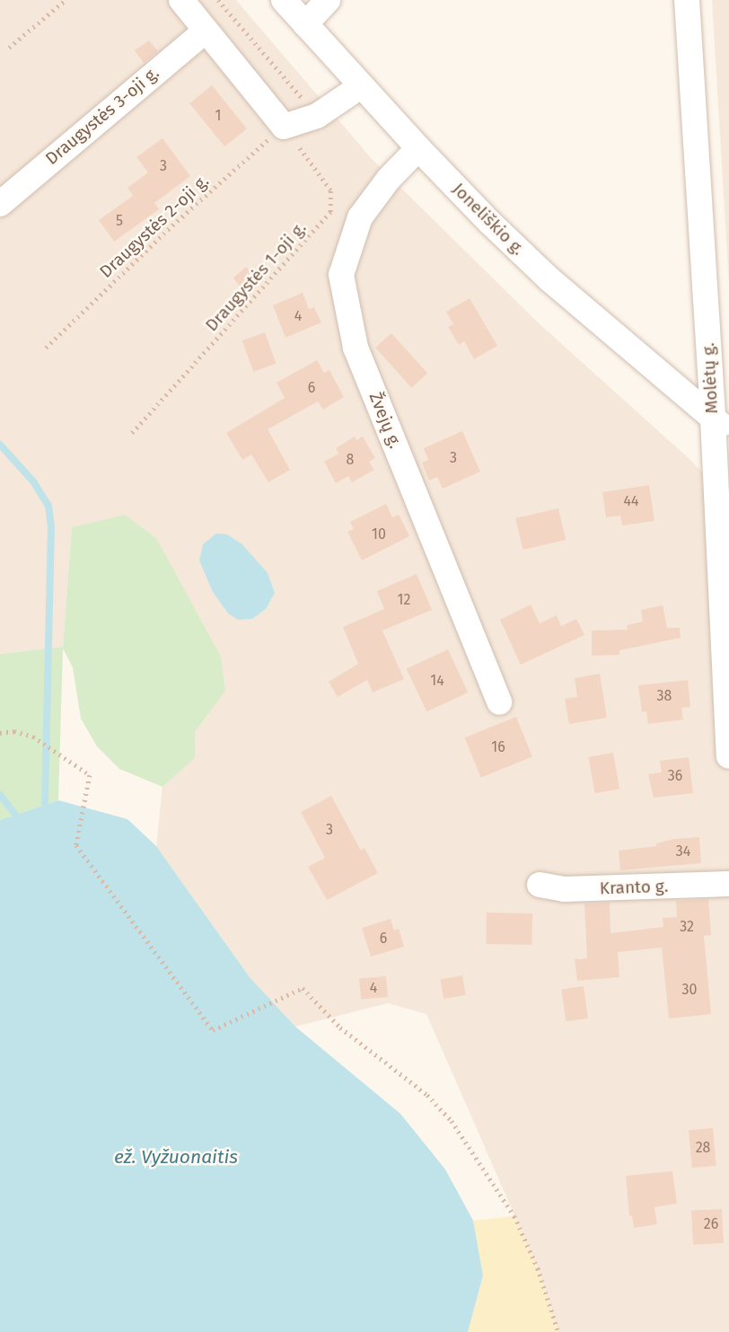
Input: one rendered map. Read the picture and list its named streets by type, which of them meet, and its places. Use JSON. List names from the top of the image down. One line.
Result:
{"streets":{"street":["Draugystės 3-oji g.","Joneliškio g.","Molėtų g.","Žvejų g.","Kranto g."],"path":["Draugystės 2-oji g.","Draugystės 1-oji g."]},"crossings":[["Joneliškio g.","Molėtų g."],["Joneliškio g.","Žvejų g."],["Draugystės 2-oji g.","Draugystės 1-oji g."]],"water":["ež. Vyžuonaitis"],"house_numbers":["1","3","5","4","6","3","8","44","10","12","14","38","16","36","3","34","32","6","4","30","28","26"]}
